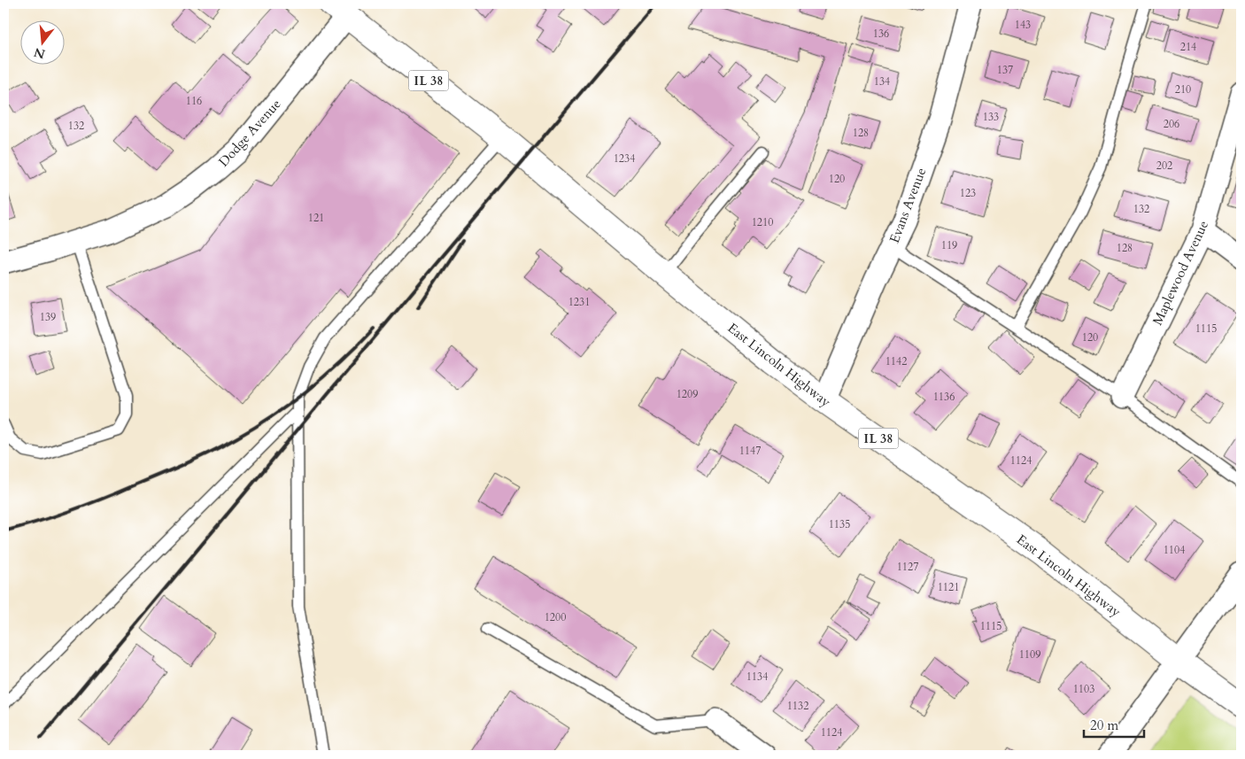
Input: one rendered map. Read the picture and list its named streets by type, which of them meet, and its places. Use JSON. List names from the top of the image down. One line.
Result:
{"streets":{"main road":["IL 38","East Lincoln Highway"],"street":["Dodge Avenue","Evans Avenue","Maplewood Avenue"]},"crossings":[["Dodge Avenue","East Lincoln Highway"],["Evans Avenue","East Lincoln Highway"]],"house_numbers":["143","136","214","137","134","210","116","133","206","132","128","1234","202","120","123","132","121","1210","119","128","1231","139","1115","120","1142","1209","1136","1147","1124","1135","1104","1127","1121","1200","1115","1109","1134","1103","1132","1124"],"scale_bar":"20 m","north":"bottom"}
